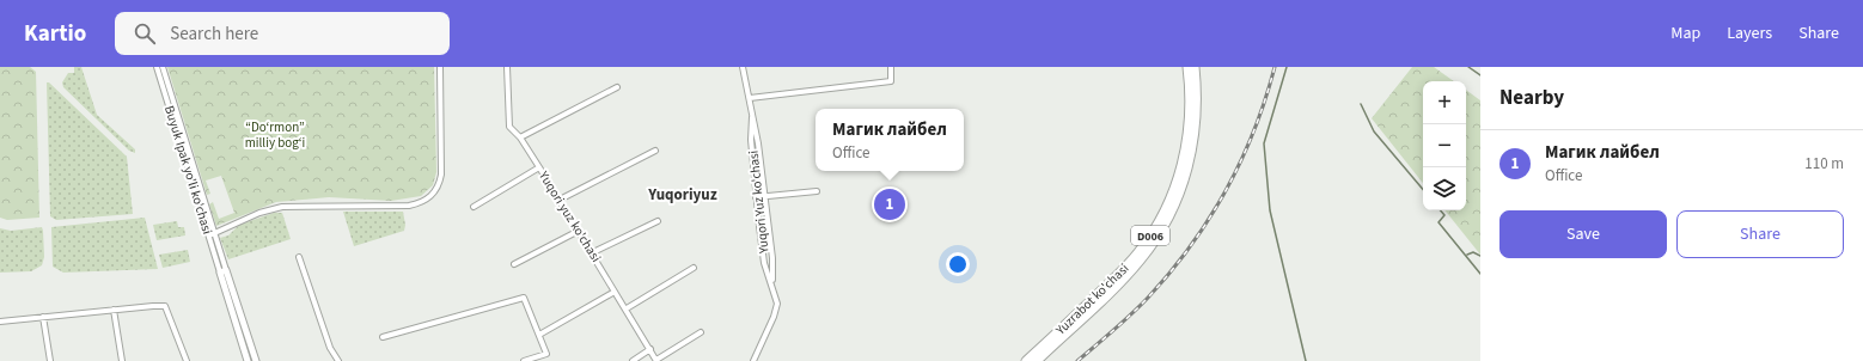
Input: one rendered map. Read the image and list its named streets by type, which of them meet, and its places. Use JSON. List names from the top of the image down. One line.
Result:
{"streets":{"main road":["D006","Yuzrabot ko'chasi"],"street":["Buyuk Ipak yo'li ko'chasi","Yuqori Yuz ko'chasi","Yuqori yuz ko'chasi"]},"districts":["Yuqoriyuz"],"parks":["“Do‘rmon” milliy bog‘i"],"page":{"header":"Kartio","search":"Search here","nav":["Map","Layers","Share"],"heading":"Nearby","map_buttons":["+","−"],"popup":["Магик лайбел","Office"],"list":[{"mark":"1","name":"Магик лайбел","note":"Office","value":"110 m"}],"pins":"1","buttons":["Save","Share"]}}
